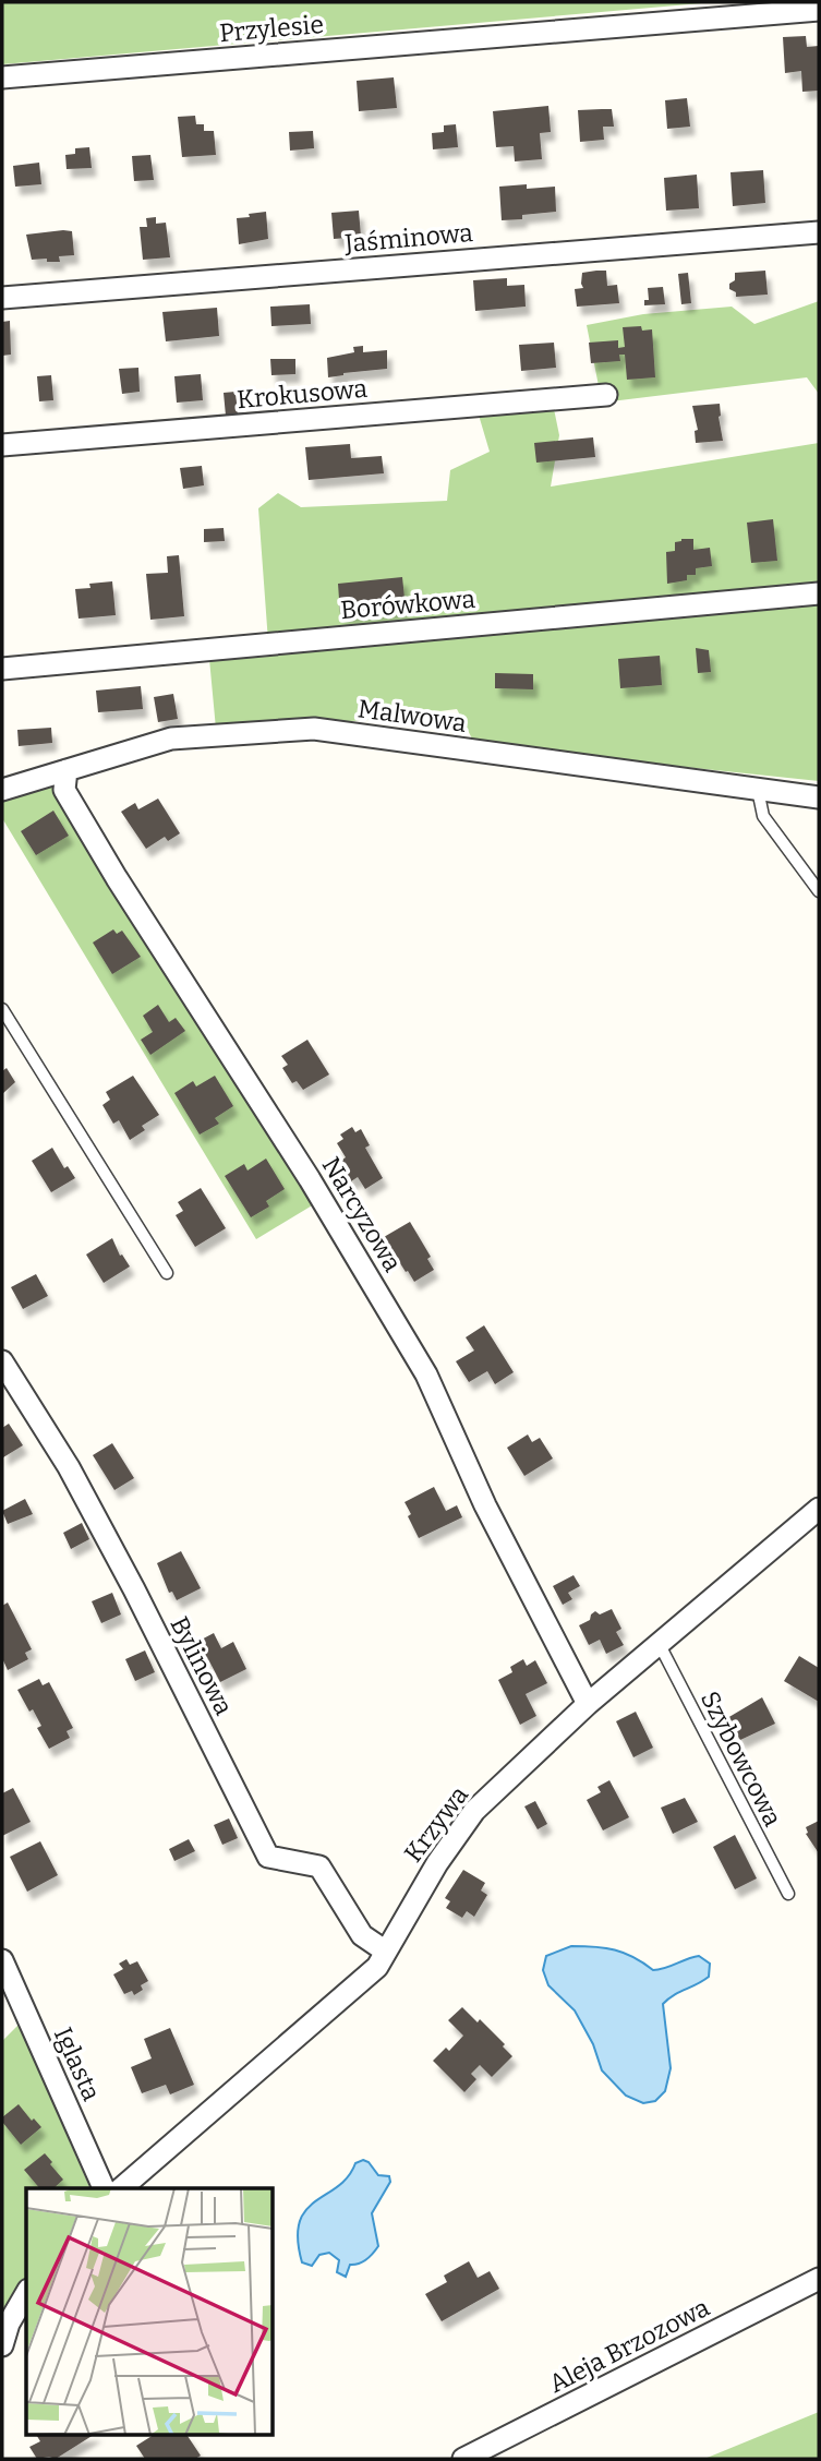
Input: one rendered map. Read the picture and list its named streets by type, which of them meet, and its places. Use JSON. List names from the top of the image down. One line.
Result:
{"streets":{"street":["Przylesie","Jaśminowa","Krokusowa","Borówkowa","Malwowa","Narcyzowa","Bylinowa","Krzywa","Iglasta","Aleja Brzozowa"],"lane":["Szybowcowa"]},"crossings":[["Malwowa","Narcyzowa"],["Narcyzowa","Krzywa"],["Bylinowa","Krzywa"],["Szybowcowa","Krzywa"]]}
